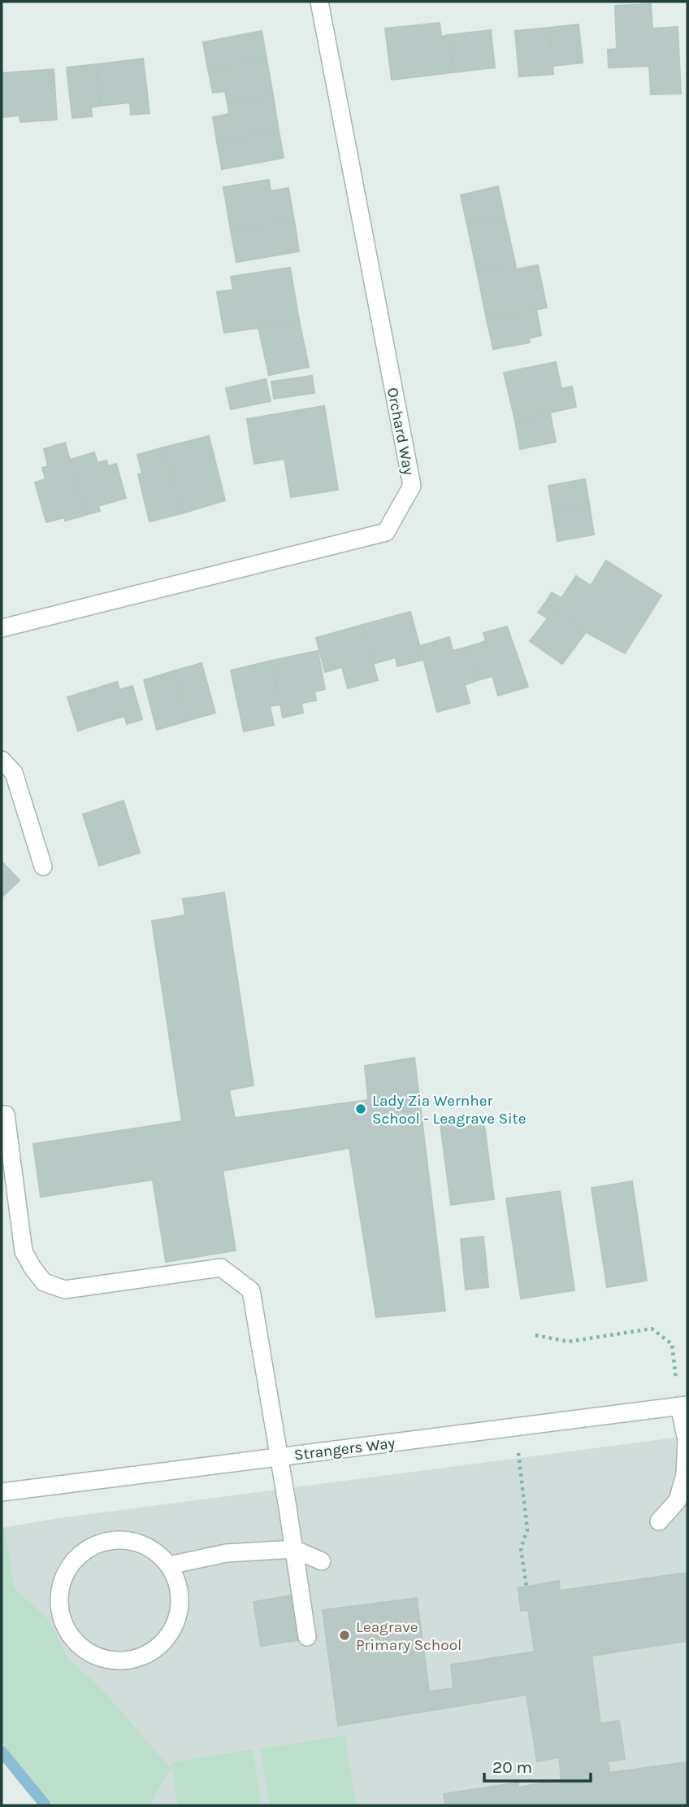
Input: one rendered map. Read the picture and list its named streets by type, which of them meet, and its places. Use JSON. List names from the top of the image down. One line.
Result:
{"streets":{"street":["Orchard Way","Strangers Way"]},"places":["Lady Zia Wernher School - Leagrave Site","Leagrave Primary School"],"scale_bar":"20 m"}
